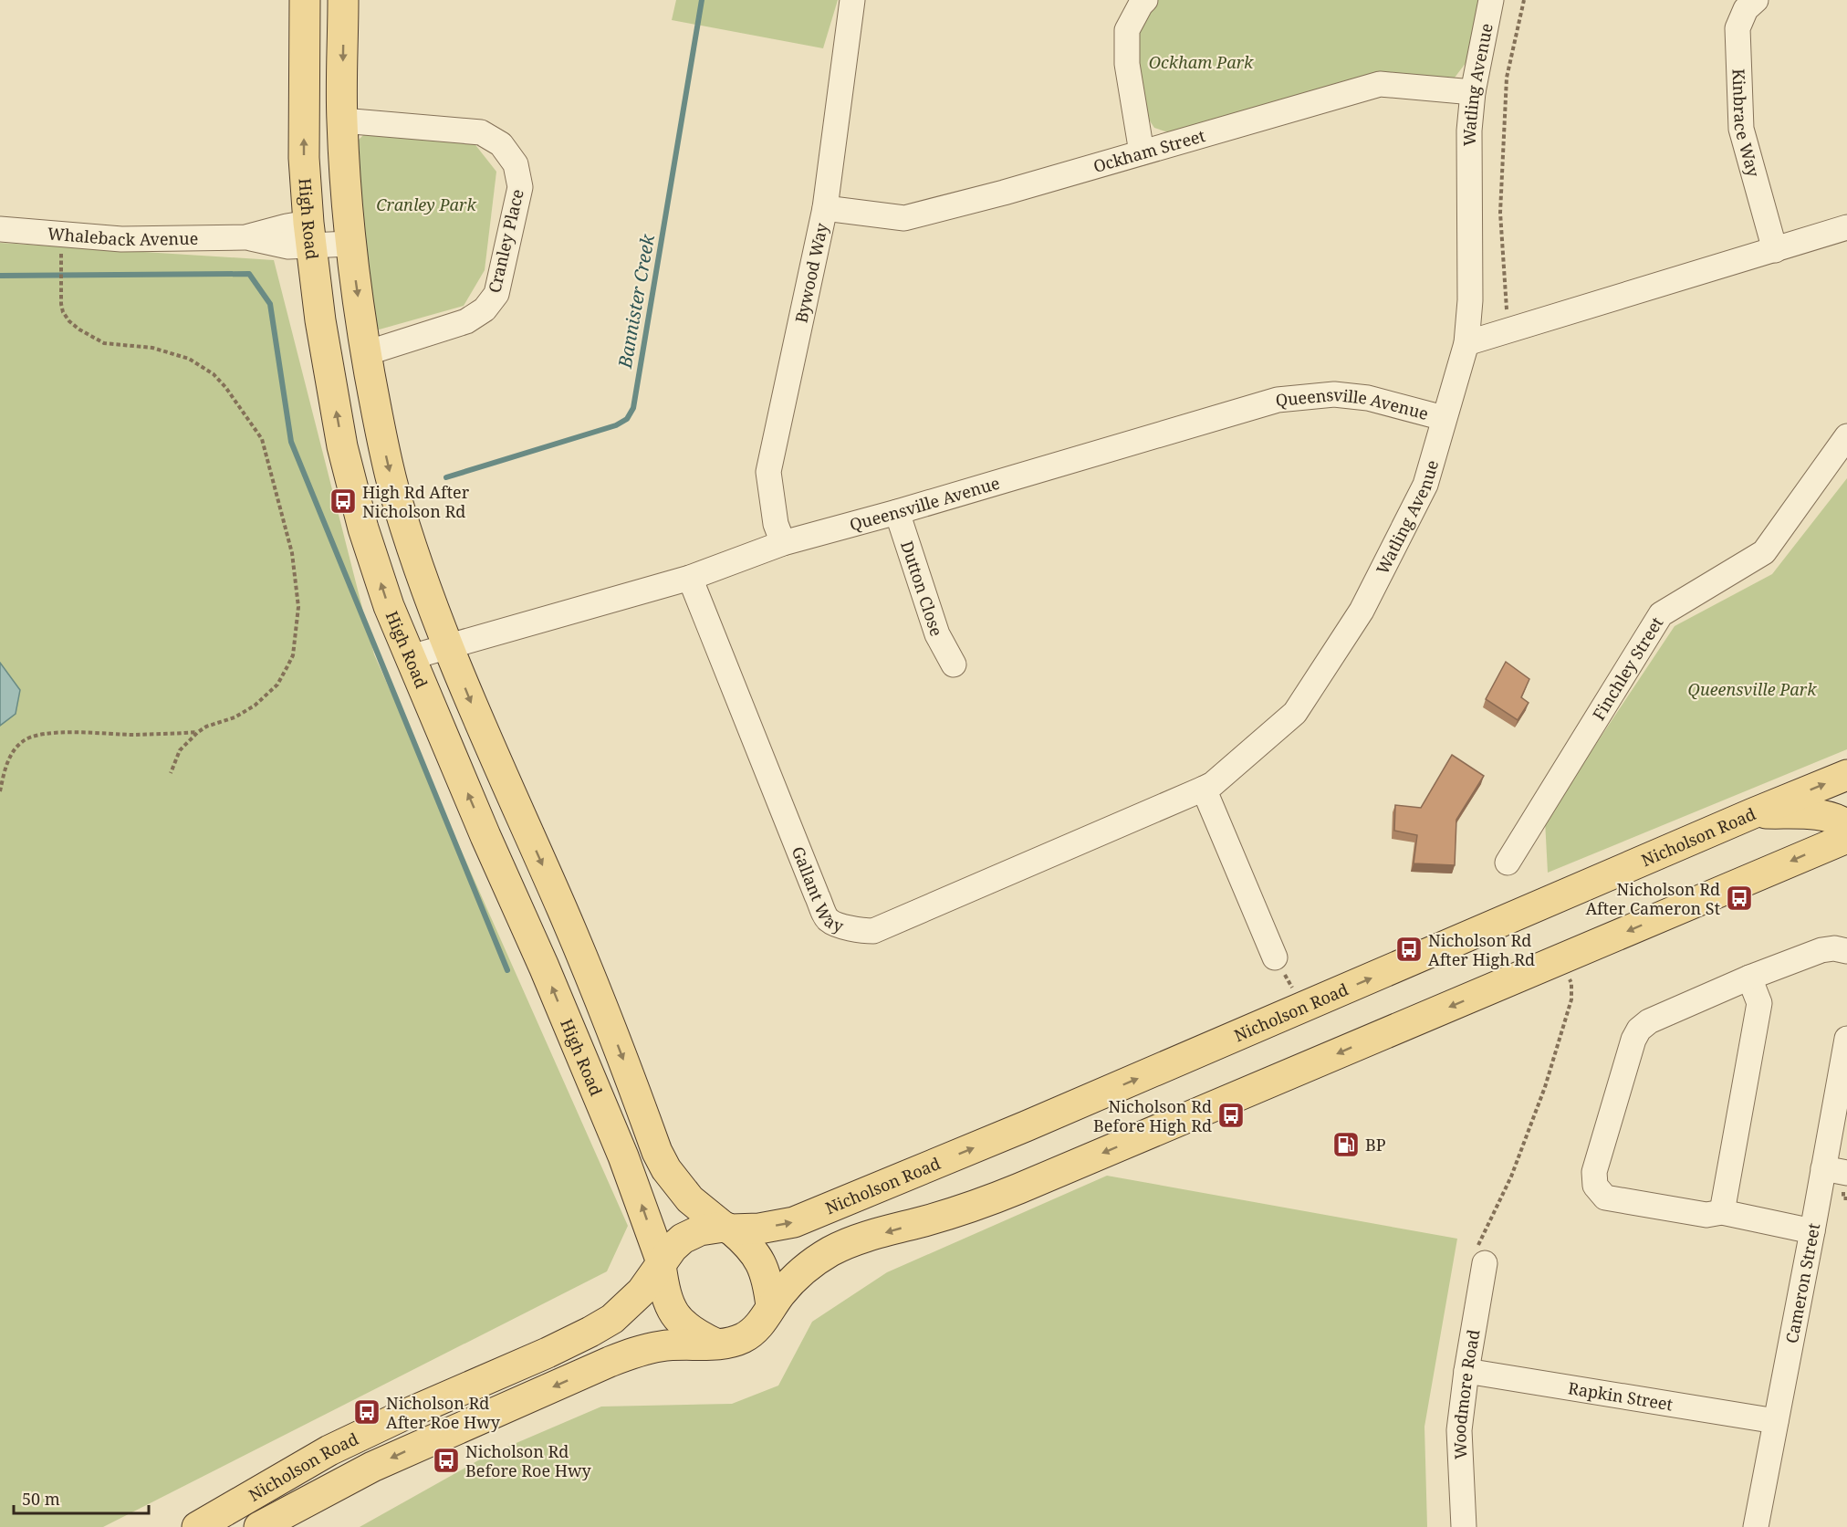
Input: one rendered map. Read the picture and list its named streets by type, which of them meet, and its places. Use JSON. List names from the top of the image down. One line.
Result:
{"streets":{"main road":["High Road","Nicholson Road"],"street":["Watling Avenue","Kinbrace Way","Ockham Street","Whaleback Avenue","Cranley Place","Bywood Way","Queensville Avenue","Dutton Close","Finchley Street","Gallant Way","Cameron Street","Woodmore Road","Rapkin Street"]},"crossings":[["Watling Avenue","Ockham Street"],["Watling Avenue","Queensville Avenue"],["Watling Avenue","Gallant Way"],["Ockham Street","Bywood Way"],["High Road","Whaleback Avenue"],["High Road","Queensville Avenue"],["High Road","Nicholson Road"],["Bywood Way","Queensville Avenue"],["Queensville Avenue","Dutton Close"],["Queensville Avenue","Gallant Way"],["Cameron Street","Rapkin Street"],["Woodmore Road","Rapkin Street"]],"water":["Bannister Creek"],"parks":["Ockham Park","Cranley Park","Queensville Park"],"places":{"bus stop":["High Rd After Nicholson Rd","Nicholson Rd After Cameron St","Nicholson Rd After High Rd","Nicholson Rd Before High Rd","Nicholson Rd After Roe Hwy","Nicholson Rd Before Roe Hwy"],"fuel station":["BP"]},"scale_bar":"50 m"}
